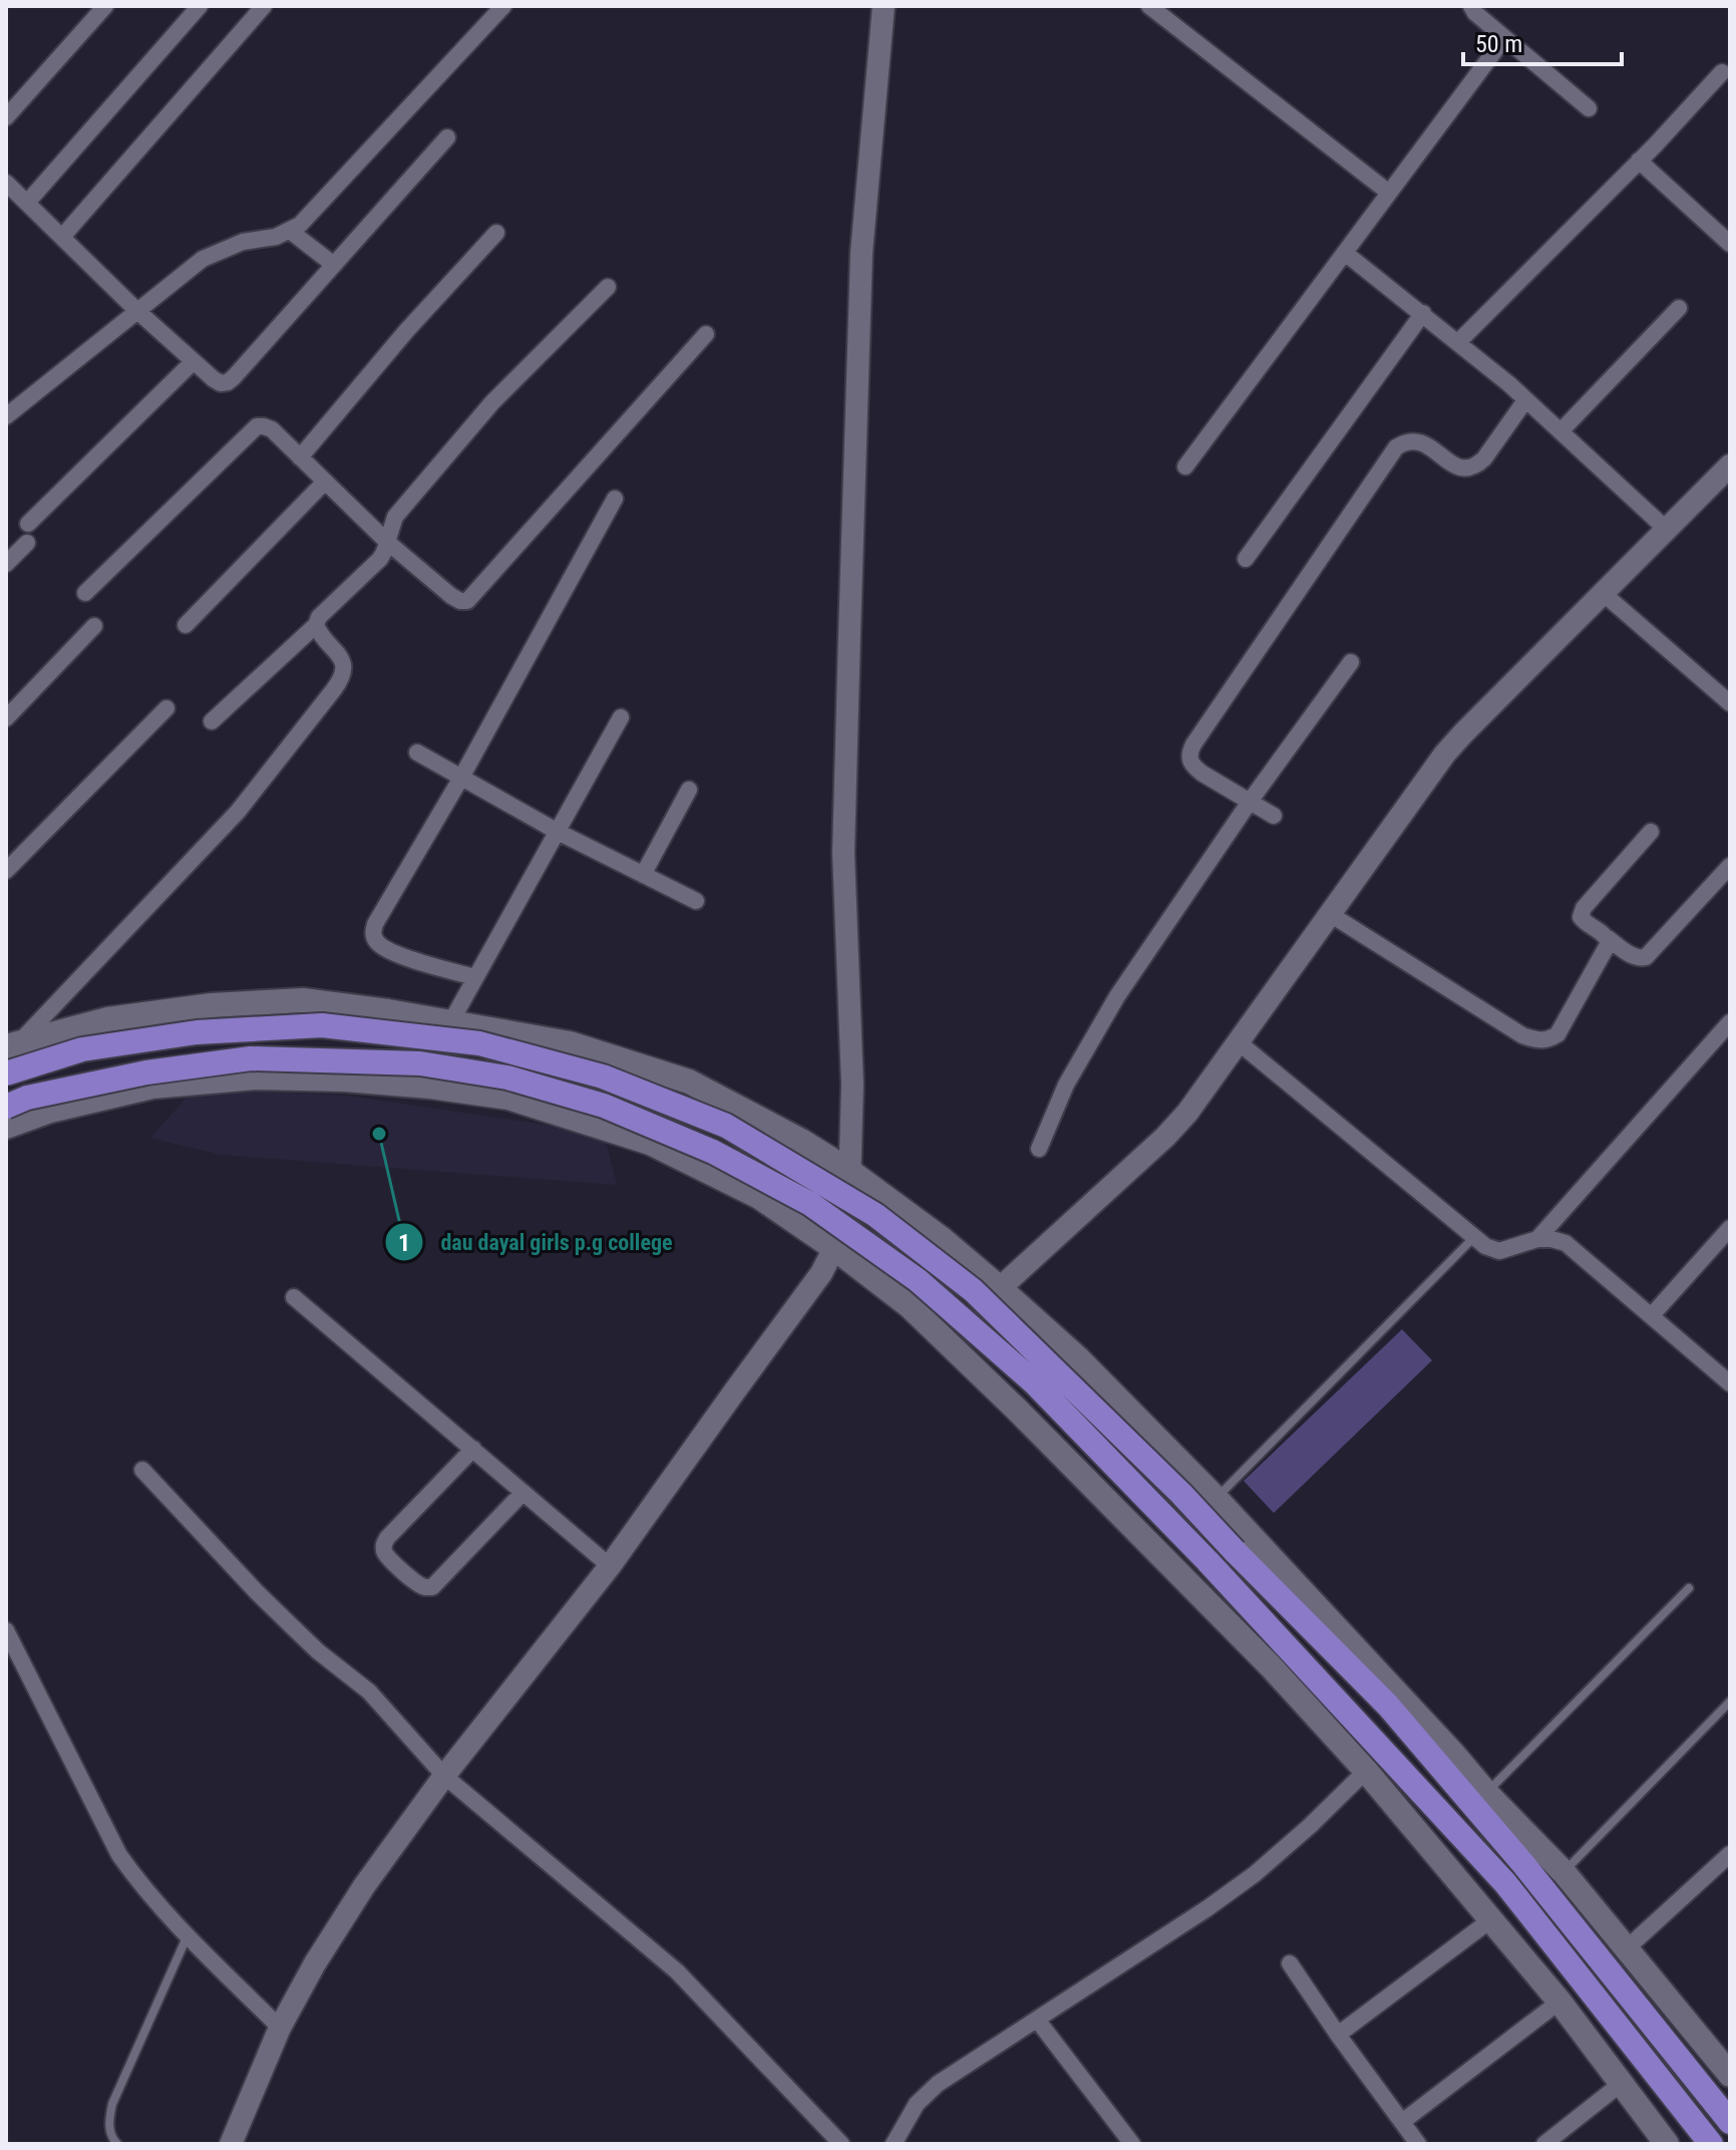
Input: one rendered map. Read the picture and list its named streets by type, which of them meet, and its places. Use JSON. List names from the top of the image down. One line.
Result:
{"places":["dau dayal girls p.g college"],"scale_bar":"50 m"}
